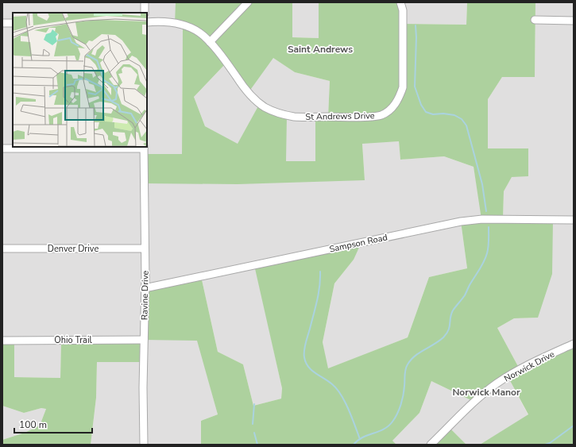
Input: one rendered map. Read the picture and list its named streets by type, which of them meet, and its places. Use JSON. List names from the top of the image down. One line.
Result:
{"streets":{"street":["St Andrews Drive","Sampson Road","Denver Drive","Ravine Drive","Ohio Trail","Norwick Drive"]},"crossings":[["Sampson Road","Ravine Drive"],["Denver Drive","Ravine Drive"],["Ravine Drive","Ohio Trail"]],"districts":["Saint Andrews","Norwick Manor"],"scale_bar":"100 m"}
